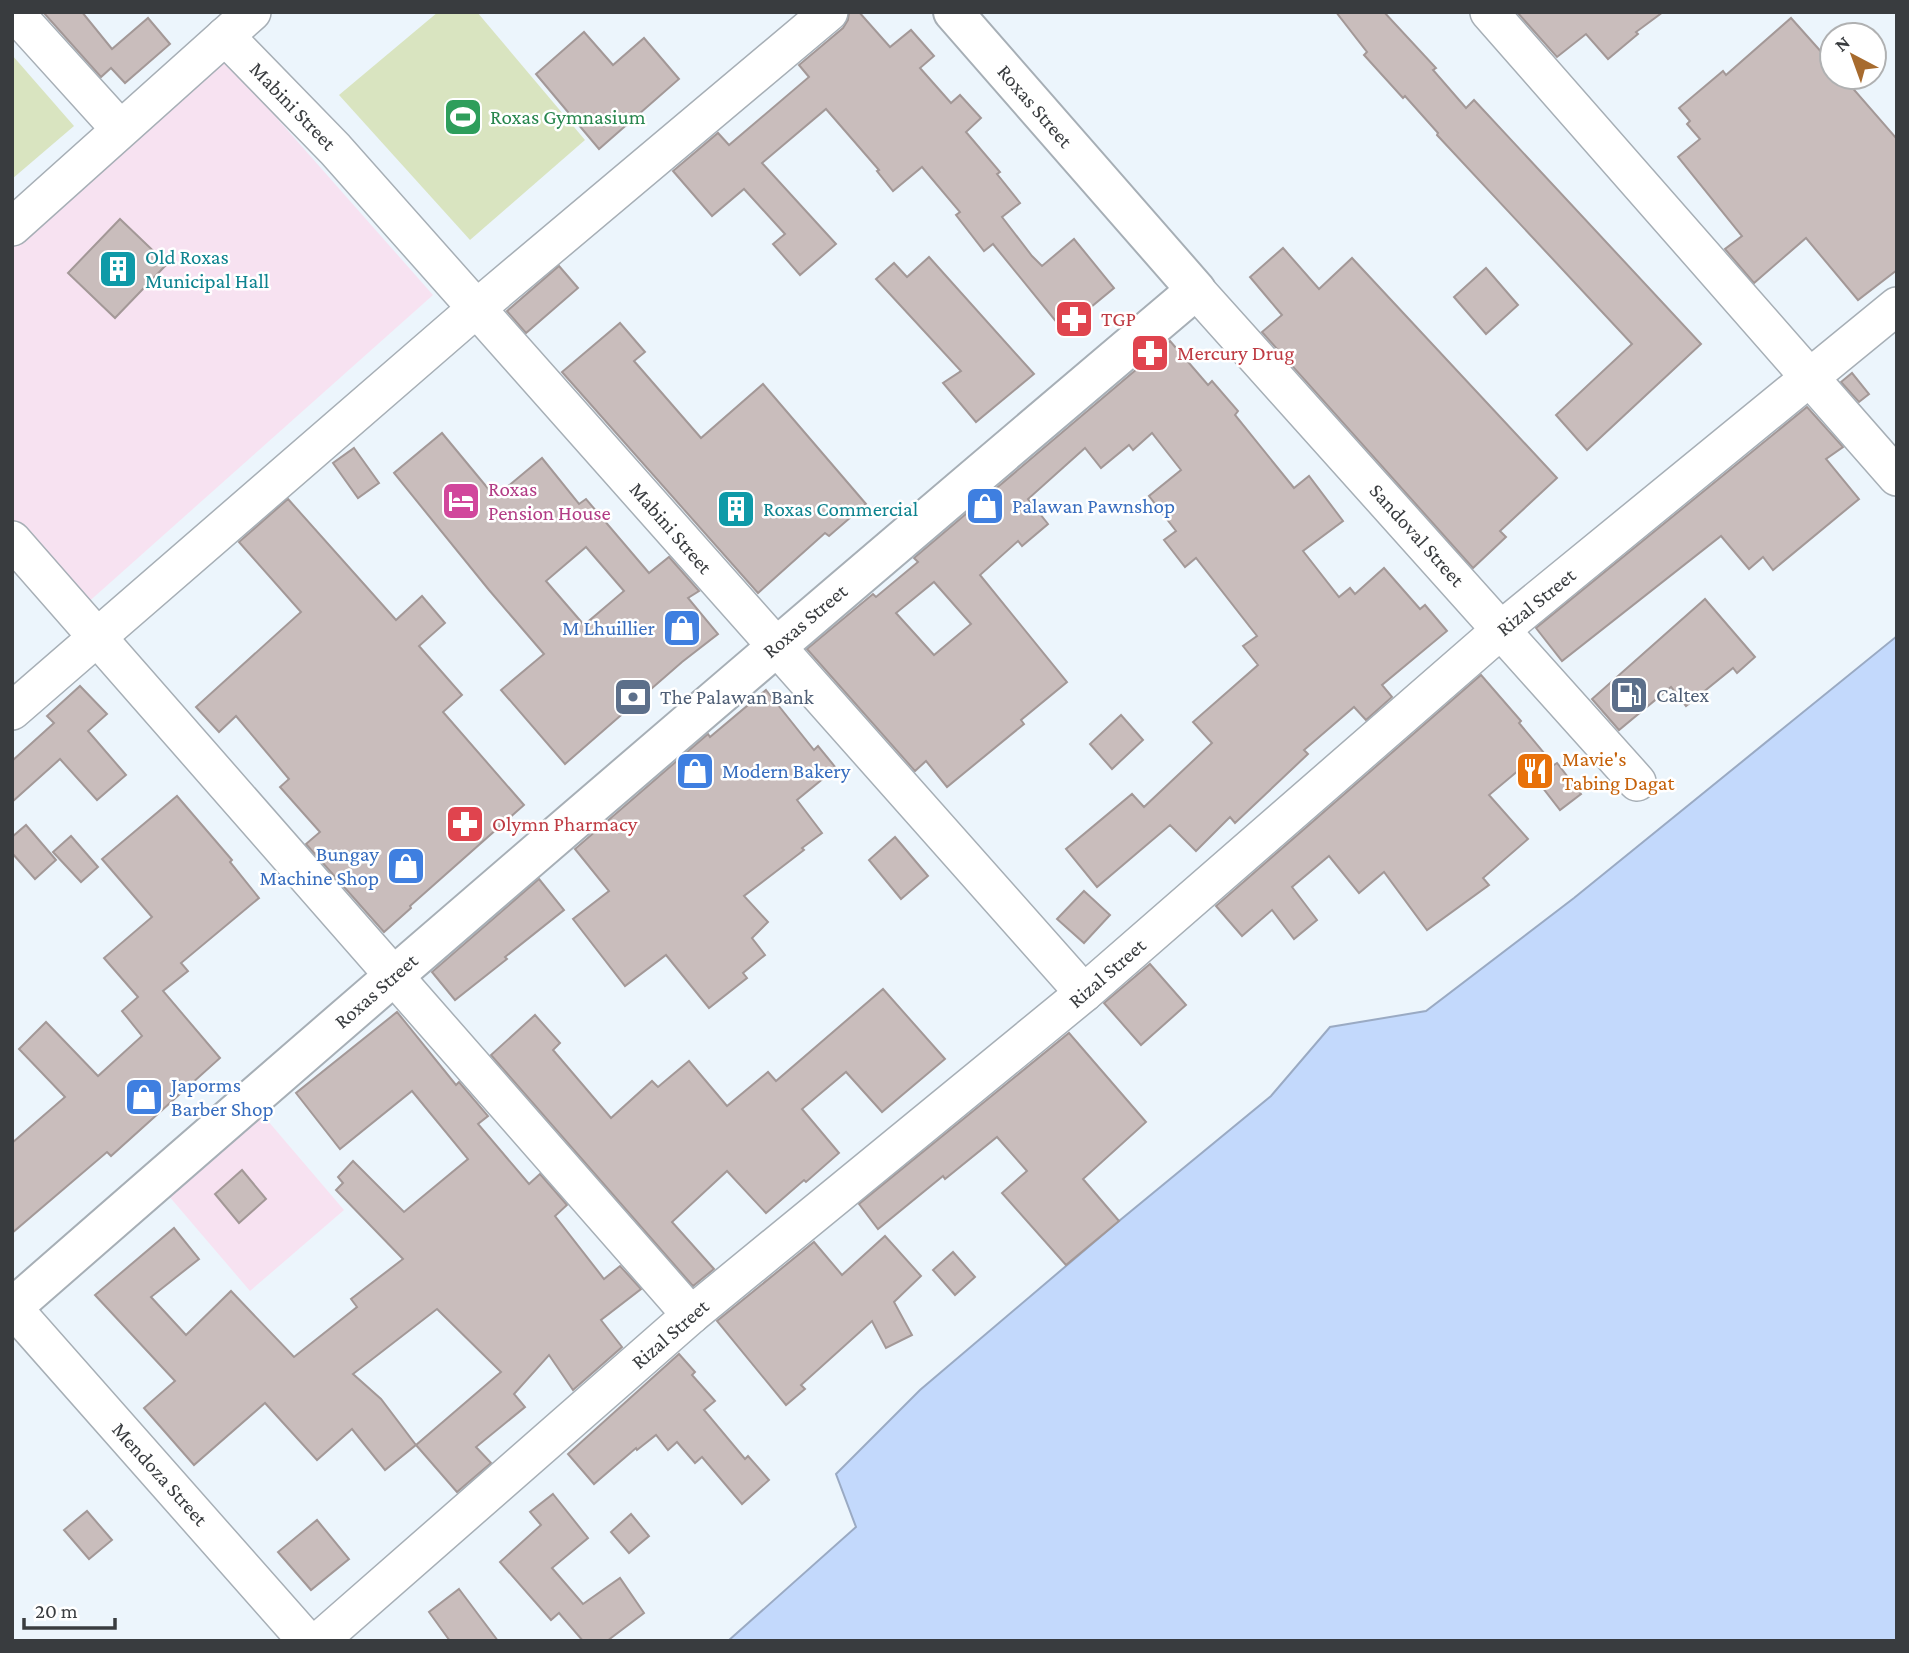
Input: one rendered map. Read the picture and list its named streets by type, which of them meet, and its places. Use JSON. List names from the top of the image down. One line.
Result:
{"streets":{"main road":["Roxas Street"],"street":["Mabini Street","Sandoval Street","Rizal Street","Mendoza Street"]},"crossings":[["Mabini Street","Roxas Street"],["Mabini Street","Rizal Street"],["Roxas Street","Sandoval Street"],["Roxas Street","Mendoza Street"],["Sandoval Street","Rizal Street"]],"places":{"sports":["Roxas Gymnasium"],"building":["Old Roxas Municipal Hall","Roxas Commercial"],"pharmacy":["TGP","Mercury Drug","Olymn Pharmacy"],"hotel":["Roxas Pension House"],"shop":["Palawan Pawnshop","M Lhuillier","Modern Bakery","Bungay Machine Shop","Japorms Barber Shop"],"fuel station":["Caltex"],"bank":["The Palawan Bank"],"restaurant":["Mavie's Tabing Dagat"]},"scale_bar":"20 m","north":"top left"}
